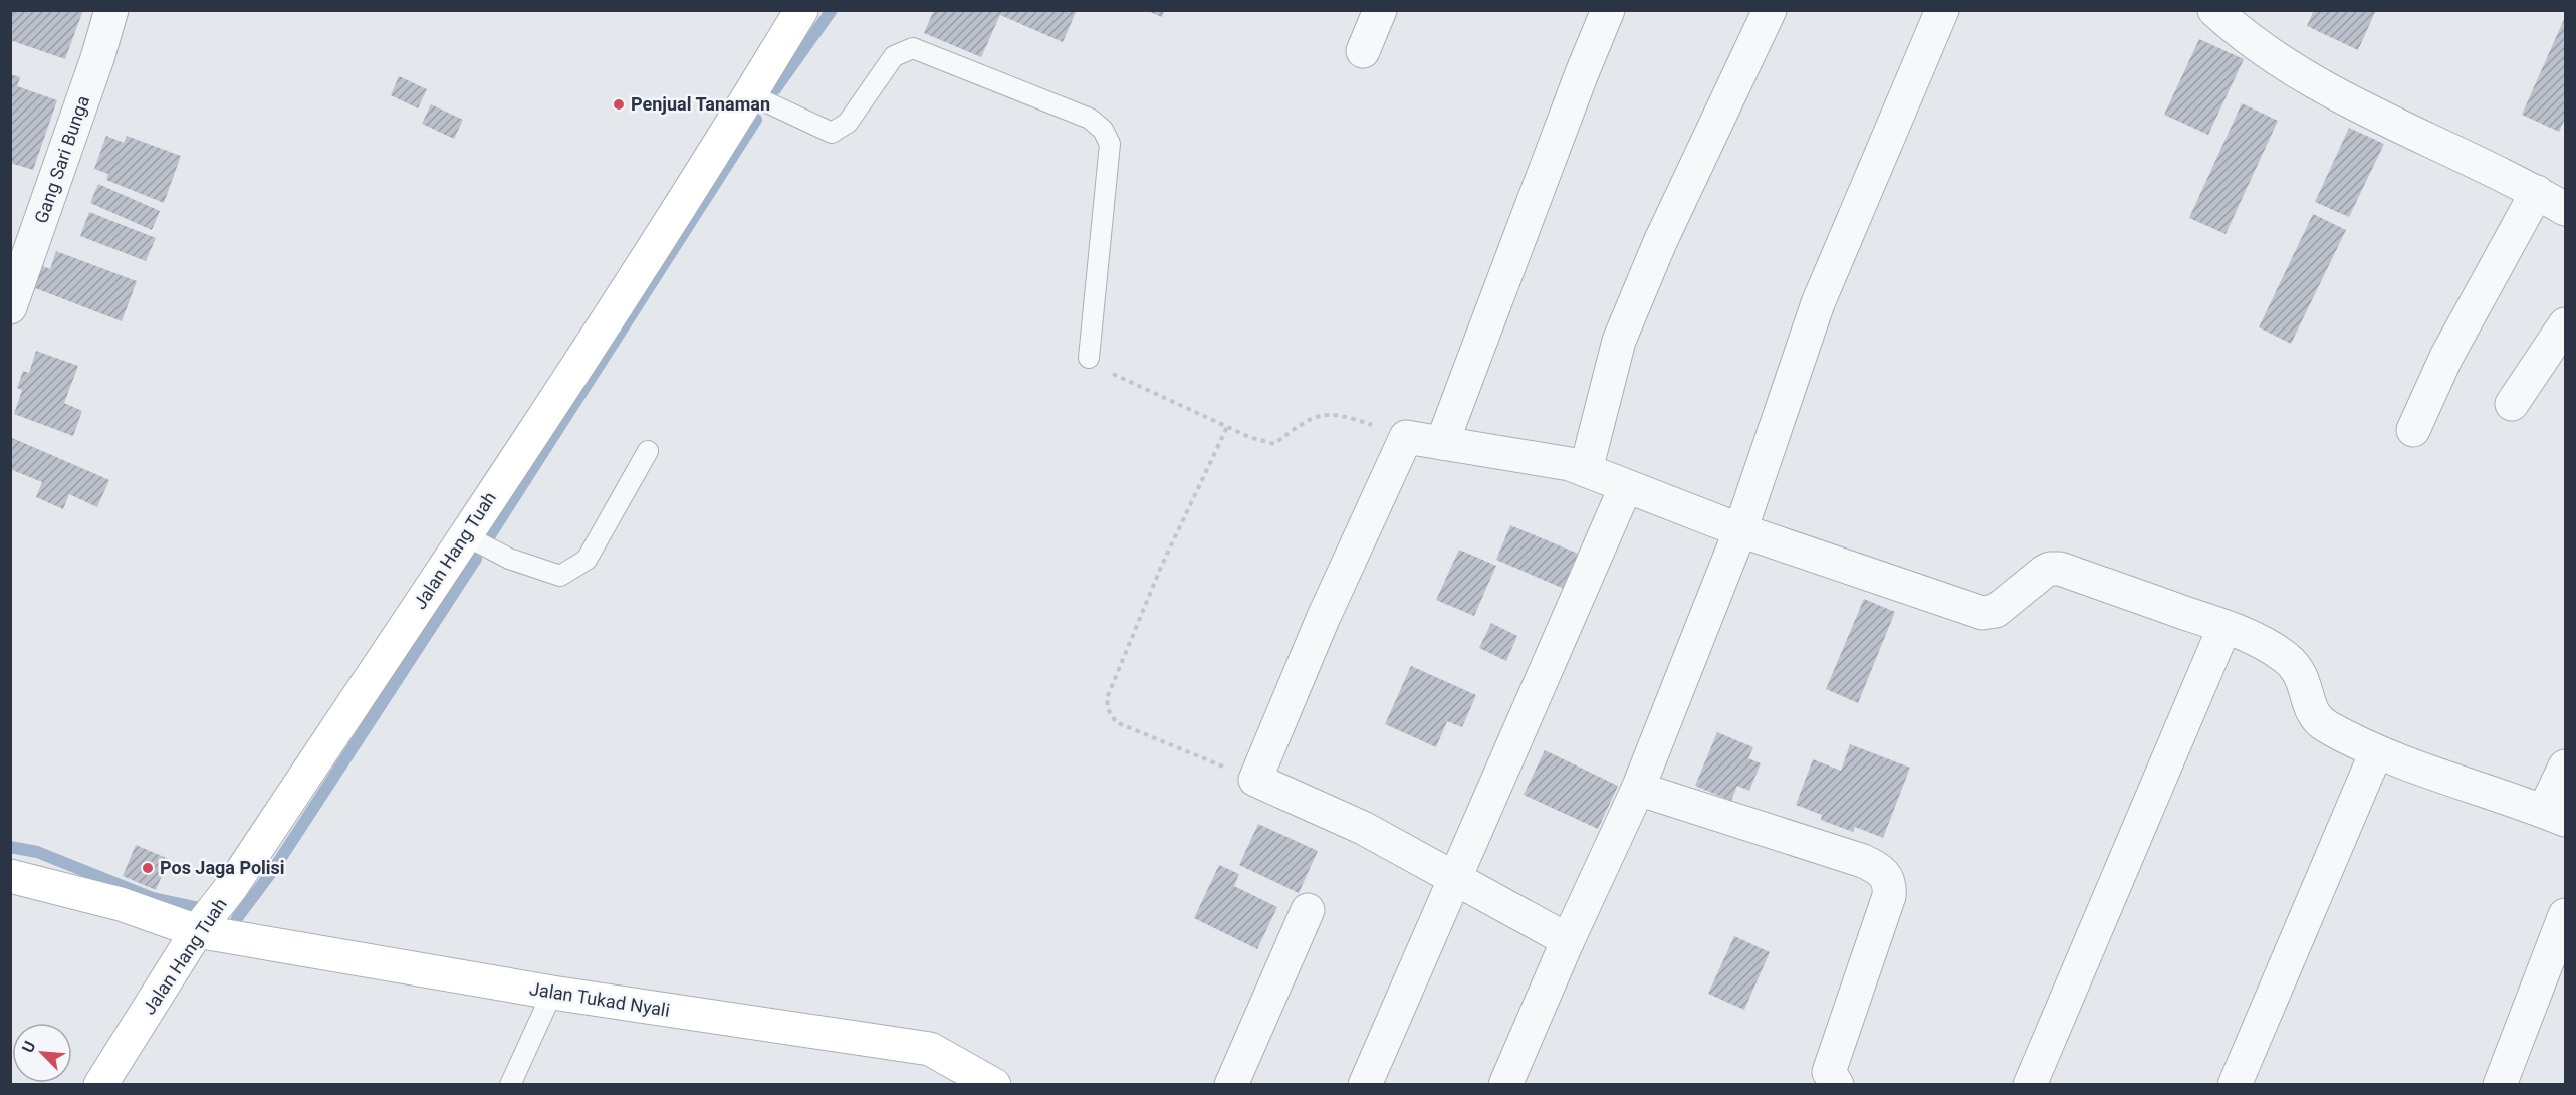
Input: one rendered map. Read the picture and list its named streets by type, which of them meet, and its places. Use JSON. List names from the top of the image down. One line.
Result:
{"streets":{"main road":["Jalan Hang Tuah","Jalan Tukad Nyali"],"street":["Gang Sari Bunga"]},"crossings":[["Jalan Hang Tuah","Jalan Tukad Nyali"]],"places":["Penjual Tanaman","Pos Jaga Polisi"],"north":"top left"}
